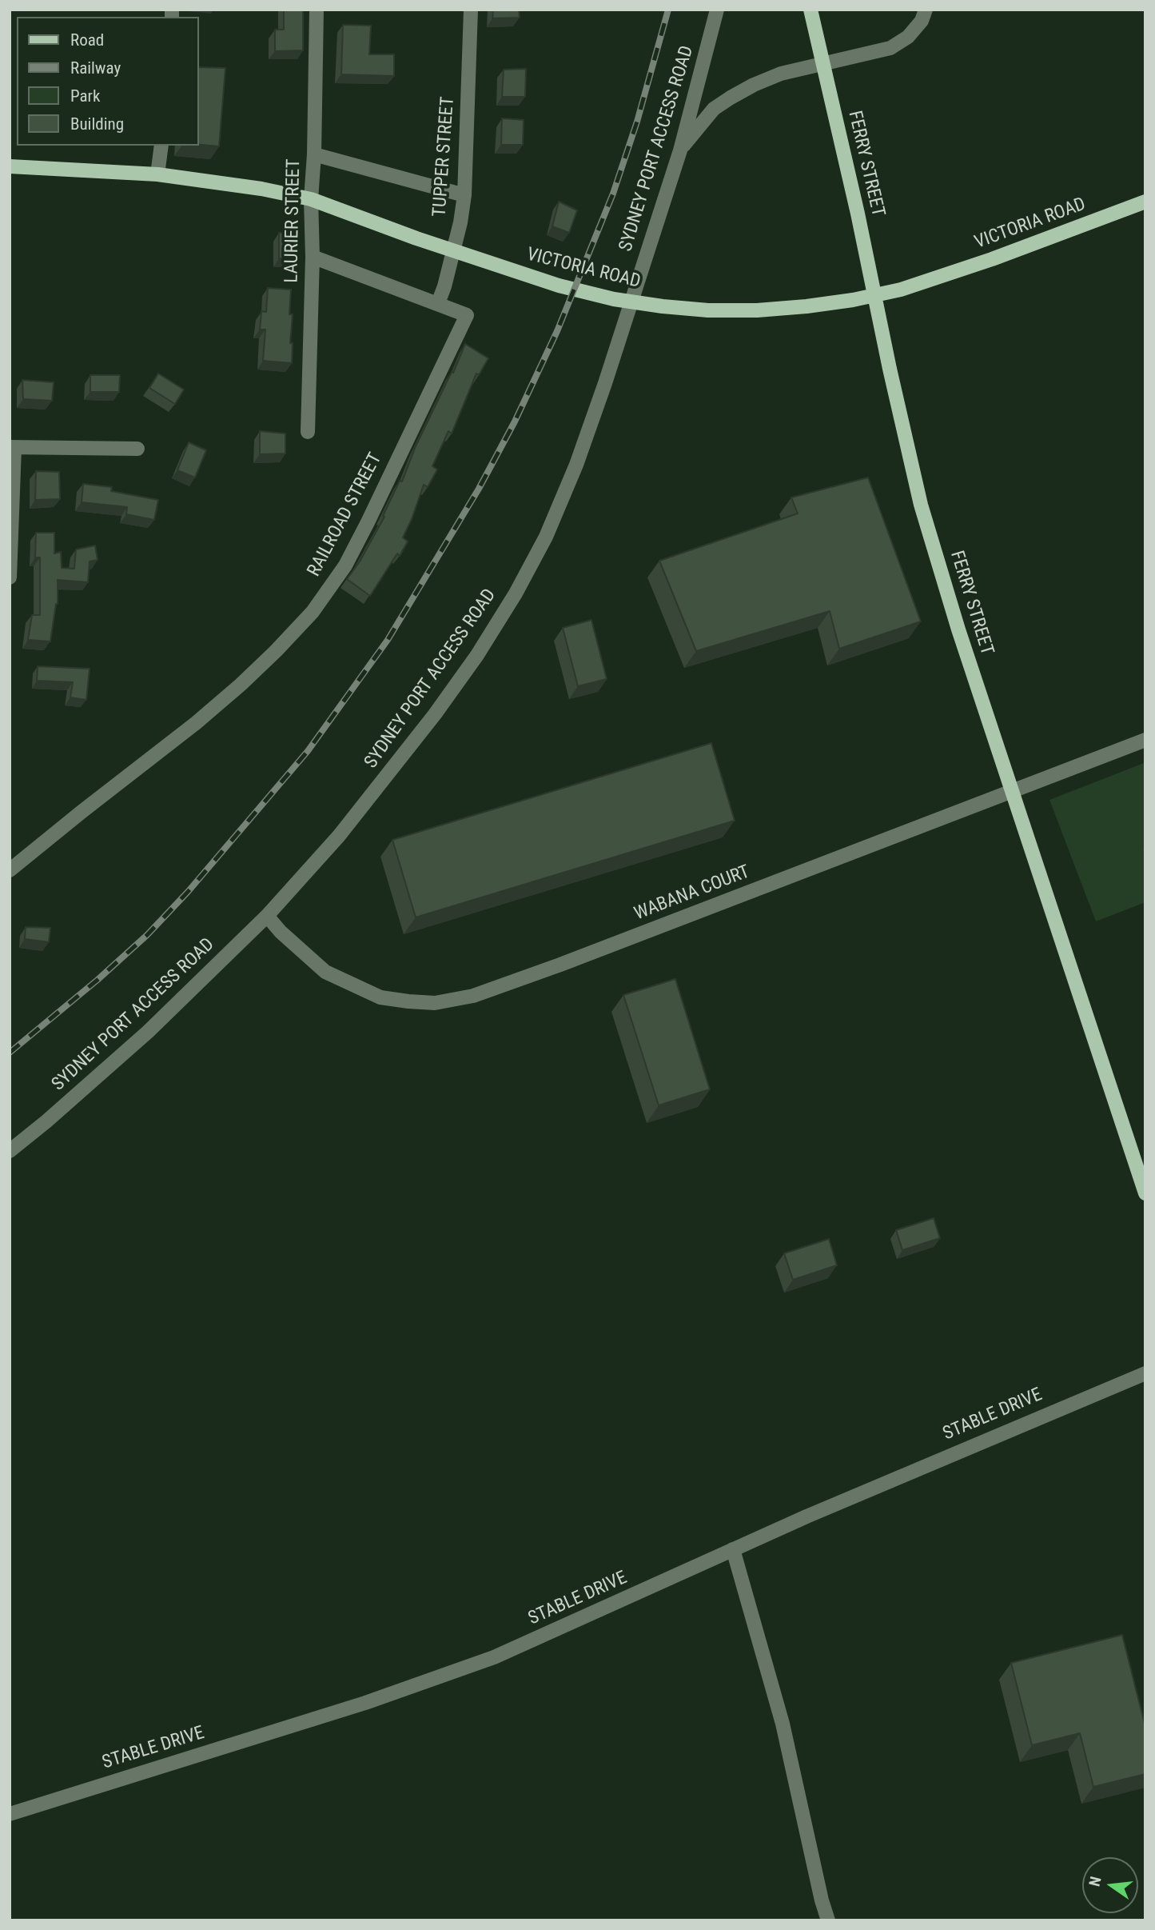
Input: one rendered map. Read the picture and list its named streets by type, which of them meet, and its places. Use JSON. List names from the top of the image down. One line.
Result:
{"streets":{"main road":["FERRY STREET","VICTORIA ROAD"],"street":["SYDNEY PORT ACCESS ROAD","TUPPER STREET","LAURIER STREET","RAILROAD STREET","WABANA COURT","STABLE DRIVE"]},"crossings":[["SYDNEY PORT ACCESS ROAD","WABANA COURT"],["TUPPER STREET","RAILROAD STREET"],["FERRY STREET","WABANA COURT"],["LAURIER STREET","VICTORIA ROAD"],["LAURIER STREET","RAILROAD STREET"]],"legend":["Road","Railway","Park","Building"],"north":"left"}
